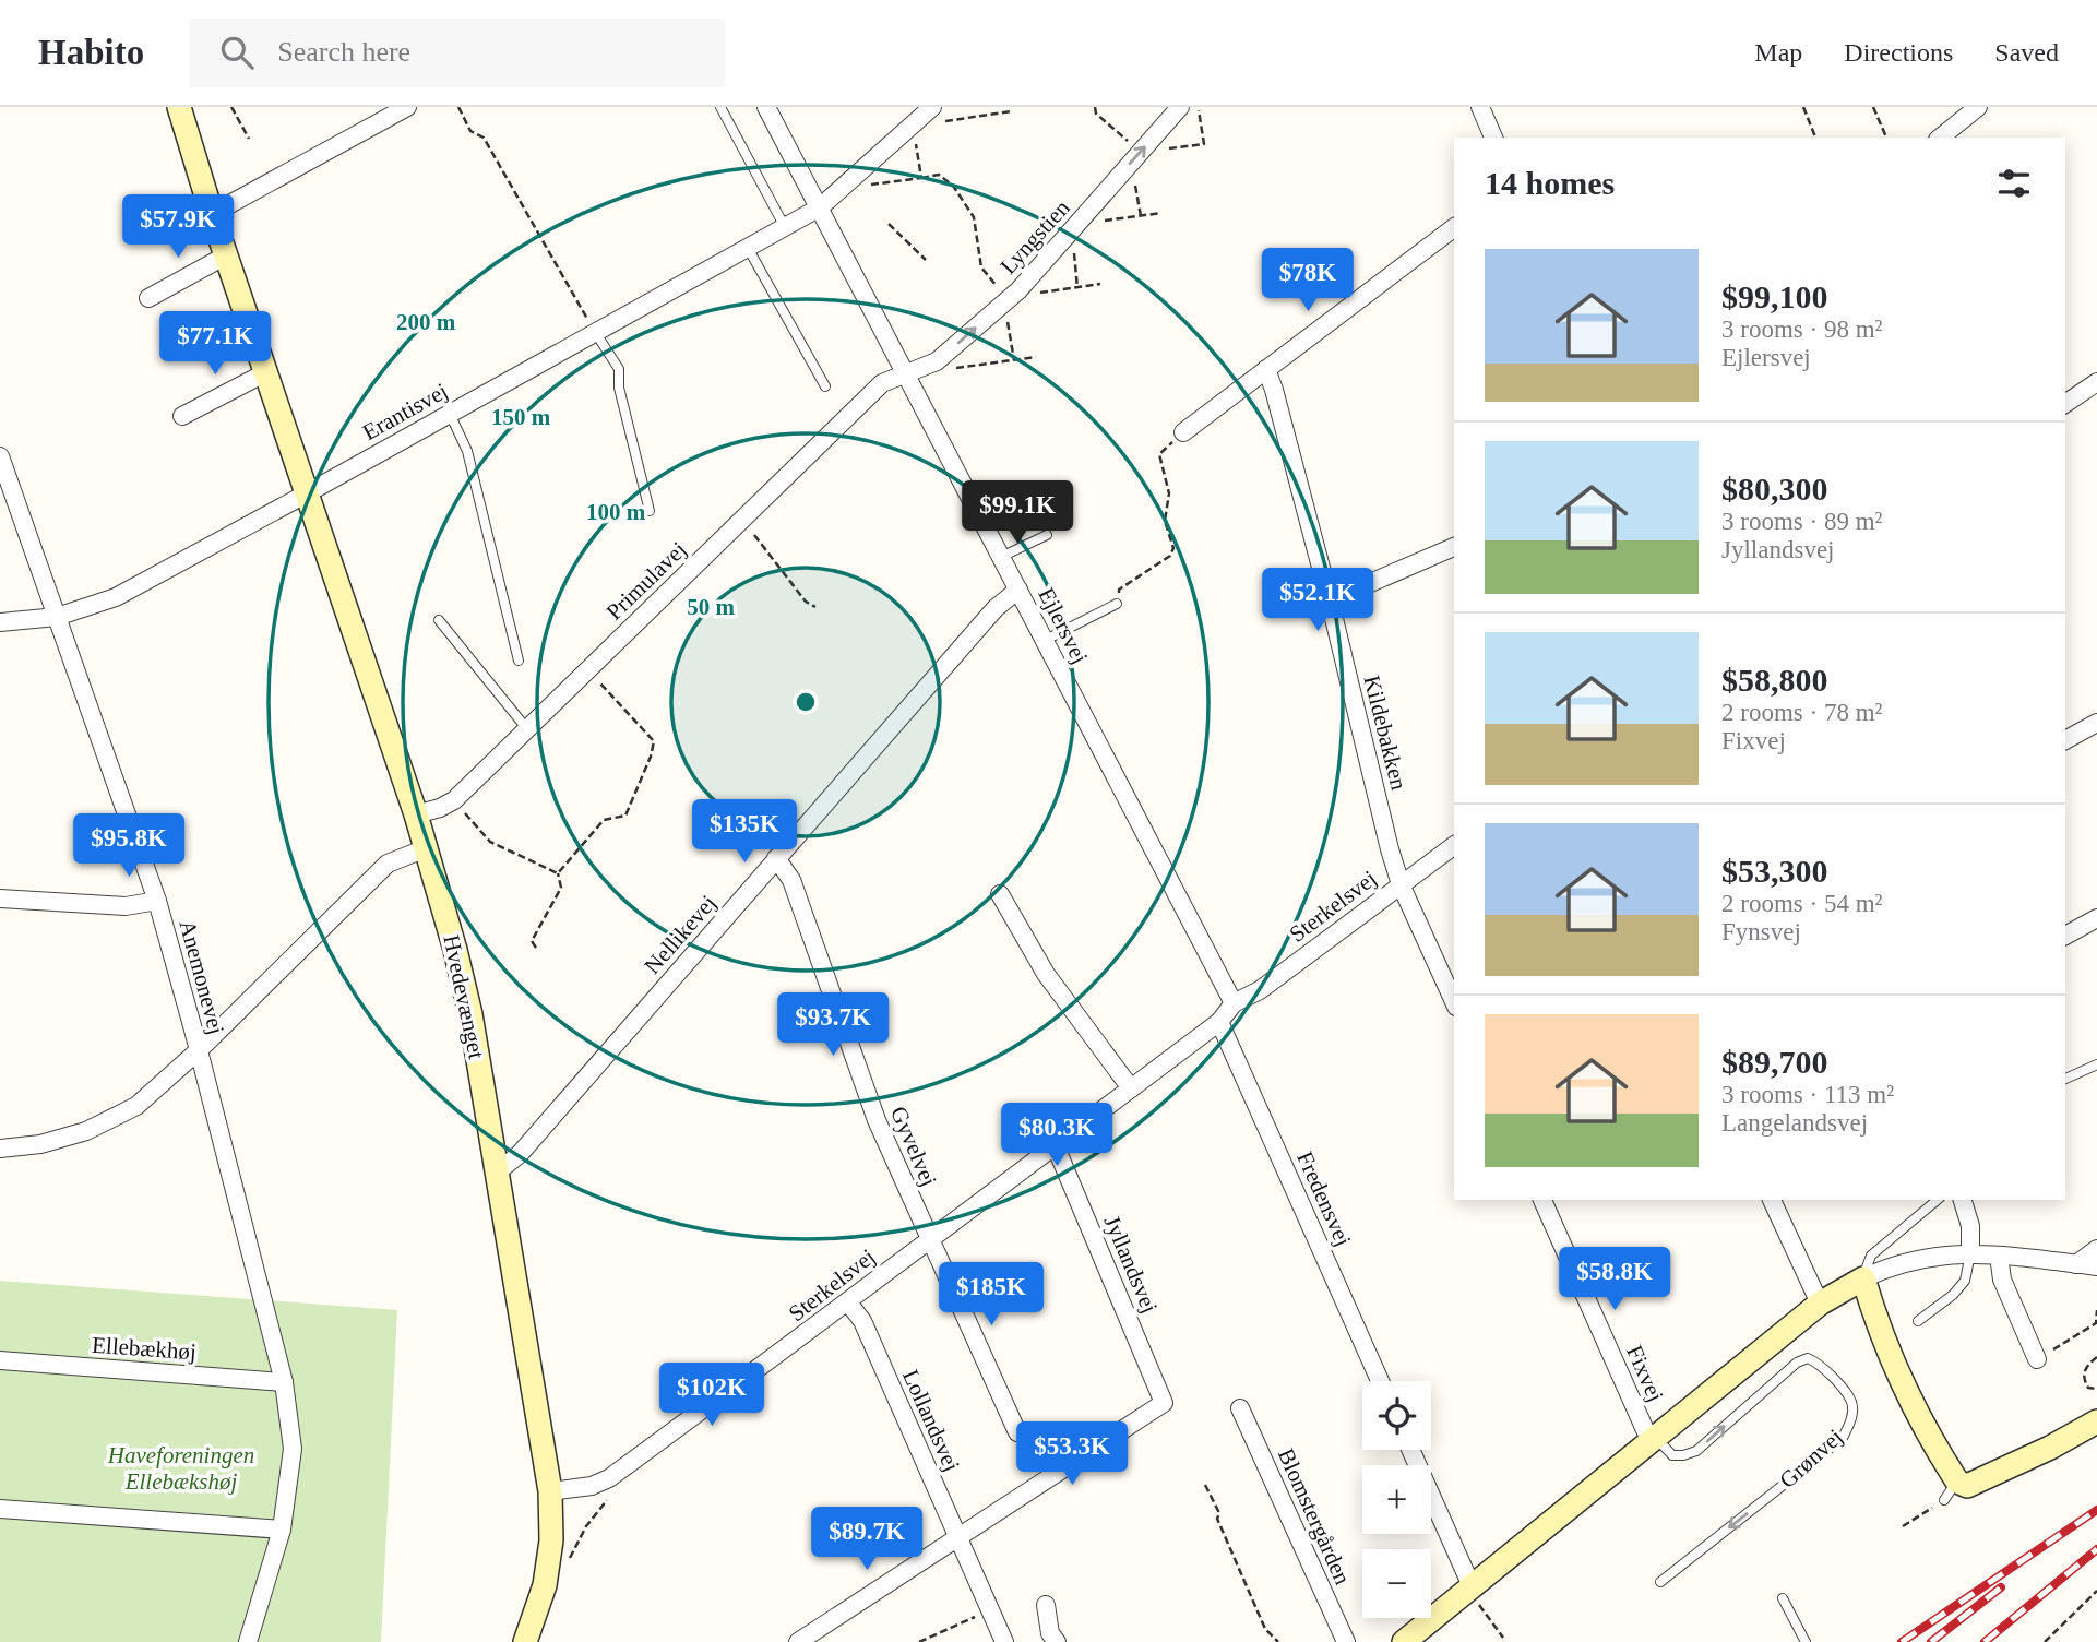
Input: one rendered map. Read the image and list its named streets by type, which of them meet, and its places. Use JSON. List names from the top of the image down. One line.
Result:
{"streets":{"street":["Lyngstien","Erantisvej","Primulavej","Ejlersvej","Kildebakken","Sterkelsvej","Nellikevej","Anemonevej","Hvedevænget","Gyvelvej","Fredensvej","Jyllandsvej","Ellebækhøj","Fixvej","Lollandsvej","Blomstergården"],"lane":["Grønvej"]},"crossings":[["Lyngstien","Primulavej"],["Lyngstien","Ejlersvej"],["Erantisvej","Ejlersvej"],["Erantisvej","Anemonevej"],["Erantisvej","Hvedevænget"],["Primulavej","Ejlersvej"],["Primulavej","Hvedevænget"],["Ejlersvej","Sterkelsvej"],["Ejlersvej","Nellikevej"],["Kildebakken","Sterkelsvej"],["Sterkelsvej","Hvedevænget"],["Sterkelsvej","Gyvelvej"],["Sterkelsvej","Fredensvej"],["Sterkelsvej","Jyllandsvej"],["Sterkelsvej","Lollandsvej"],["Nellikevej","Hvedevænget"],["Nellikevej","Gyvelvej"],["Anemonevej","Ellebækhøj"],["Jyllandsvej","Lollandsvej"],["Fixvej","Grønvej"]],"parks":["Haveforeningen Ellebækshøj"],"page":{"header":"Habito","search":"Search here","nav":["Map","Directions","Saved"],"heading":"14 homes","price":["$57.9K","$78K","$77.1K","$99.1K","$52.1K","$135K","$95.8K","$93.7K","$80.3K","$58.8K","$185K","$102K","$53.3K","$89.7K"],"list":[{"name":"$99,100","note":"3 rooms · 98 m² · Ejlersvej"},{"name":"$80,300","note":"3 rooms · 89 m² · Jyllandsvej"},{"name":"$58,800","note":"2 rooms · 78 m² · Fixvej"},{"name":"$53,300","note":"2 rooms · 54 m² · Fynsvej"},{"name":"$89,700","note":"3 rooms · 113 m² · Langelandsvej"}],"map_buttons":["+","−"]},"rings":["200 m","150 m","100 m","50 m"]}
